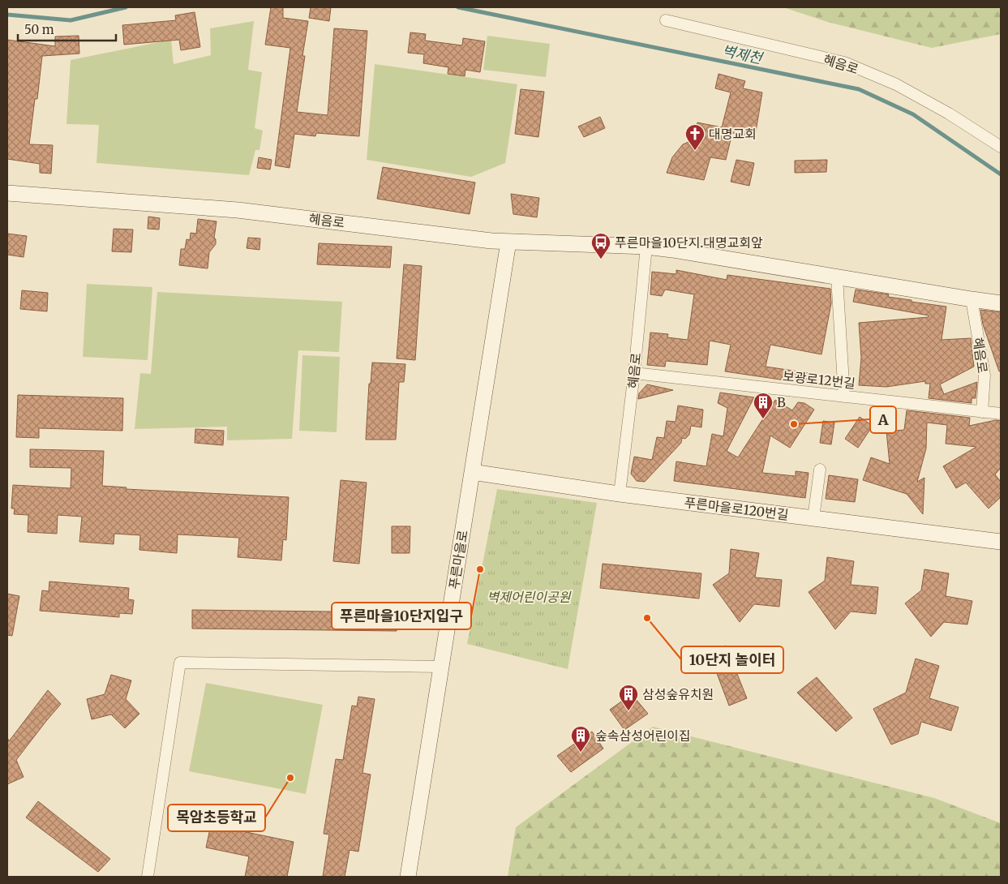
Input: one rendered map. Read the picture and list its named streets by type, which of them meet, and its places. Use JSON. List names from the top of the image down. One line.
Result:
{"streets":{"main road":["혜음로","푸른마을로120번길","푸른마을로"],"street":["보광로12번길"]},"crossings":[["혜음로","보광로12번길"],["혜음로","푸른마을로120번길"],["혜음로","푸른마을로"],["푸른마을로120번길","푸른마을로"]],"water":["벽제천"],"parks":["벽제어린이공원"],"places":{"church":["대명교회"],"bus stop":["푸른마을10단지.대명교회앞"],"building":["B","삼성숲유치원","숲속삼성어린이집"],"other":["A","푸른마을10단지입구","10단지 놀이터","목암초등학교"]},"scale_bar":"50 m"}
